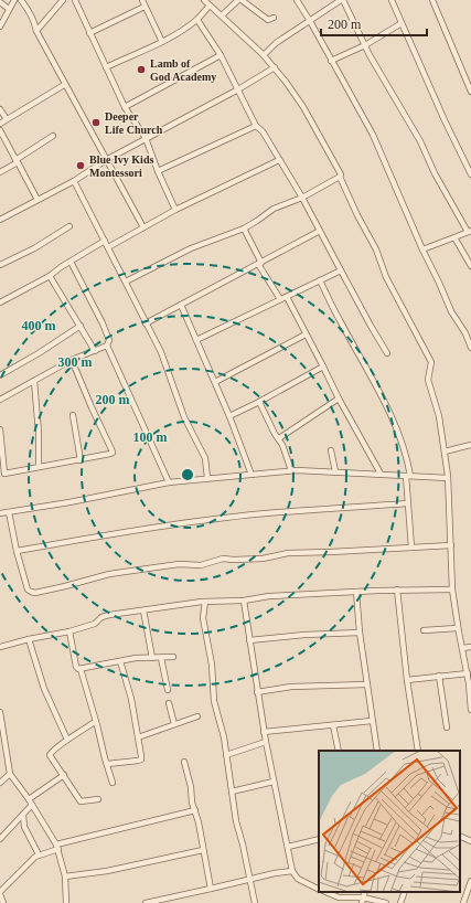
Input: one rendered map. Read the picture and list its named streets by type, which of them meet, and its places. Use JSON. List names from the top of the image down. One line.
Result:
{"places":["Lamb of God Academy","Deeper Life Church","Blue Ivy Kids Montessori"],"scale_bar":"200 m","rings":["400 m","300 m","200 m","100 m"]}
